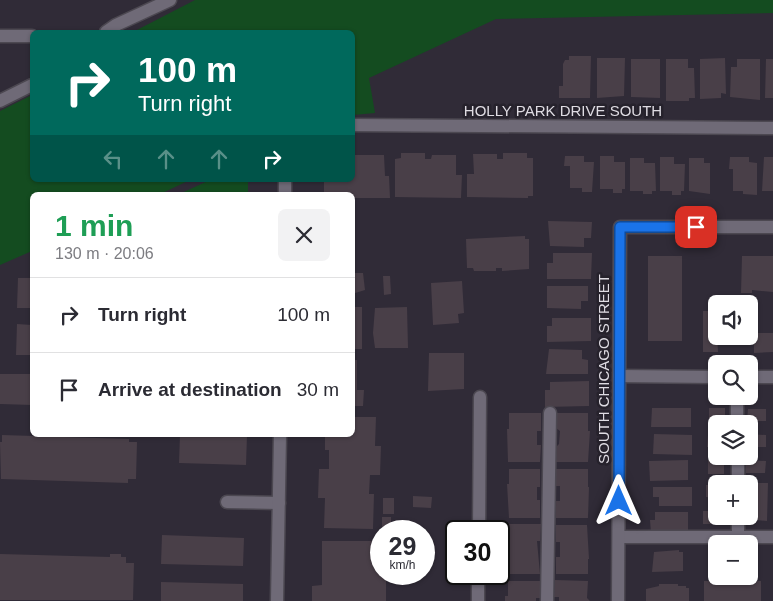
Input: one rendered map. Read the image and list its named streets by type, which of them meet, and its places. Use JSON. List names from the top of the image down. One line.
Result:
{"streets":{"street":["HOLLY PARK DRIVE SOUTH","SOUTH CHICAGO STREET"]},"page":{"turn":["100 m","Turn right"],"heading":["1 min","130 m · 20:06"],"list":[{"name":"Turn right","value":"100 m"},{"name":"Arrive at destination","value":"30 m"}],"map_buttons":["+","−"],"speed":"29 km/h","limit":"30"}}
